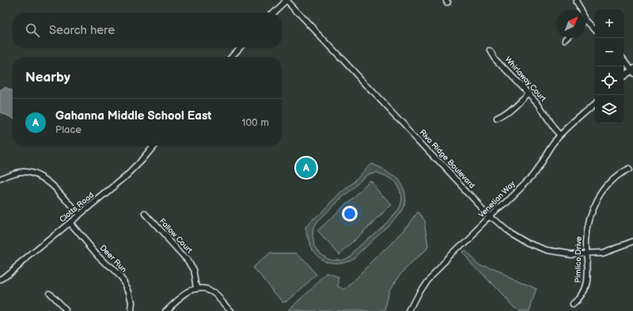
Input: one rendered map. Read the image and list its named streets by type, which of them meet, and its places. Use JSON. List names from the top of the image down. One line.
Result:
{"streets":{"street":["Whirlaway Court","Riva Ridge Boulevard","Venetian Way","Clotts Road","Fallow Court","Deer Run","Pimlico Drive"]},"crossings":[["Whirlaway Court","Venetian Way"],["Riva Ridge Boulevard","Venetian Way"],["Riva Ridge Boulevard","Pimlico Drive"],["Clotts Road","Deer Run"]],"north":"top right","page":{"map_buttons":["+","−"],"search":"Search here","heading":"Nearby","list":[{"mark":"A","name":"Gahanna Middle School East","note":"Place","value":"100 m"}],"pins":"A"}}
